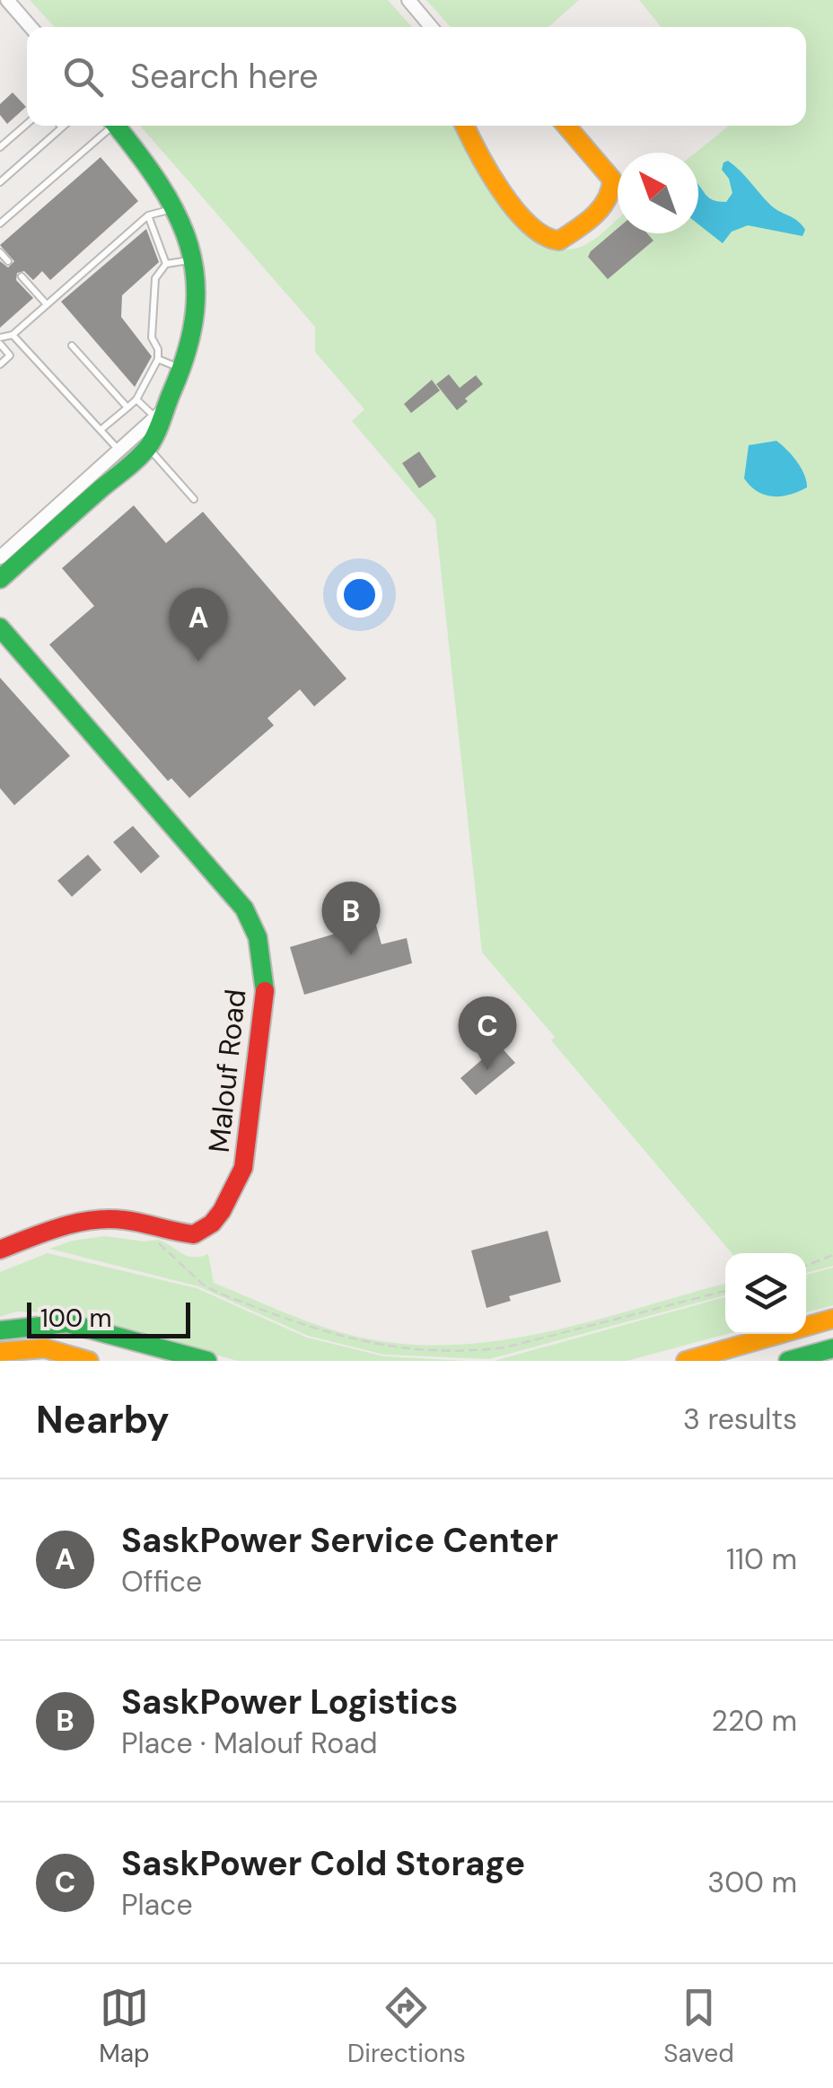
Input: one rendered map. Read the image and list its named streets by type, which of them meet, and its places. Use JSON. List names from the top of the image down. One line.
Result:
{"streets":{"main road":["Malouf Road"]},"scale_bar":"100 m","north":"top left","page":{"search":"Search here","pins":["A","B","C"],"scale":"100 m","heading":["Nearby","3 results"],"list":[{"mark":"A","name":"SaskPower Service Center","note":"Office","value":"110 m"},{"mark":"B","name":"SaskPower Logistics","note":"Place · Malouf Road","value":"220 m"},{"mark":"C","name":"SaskPower Cold Storage","note":"Place","value":"300 m"}],"nav":["Map","Directions","Saved"]}}
